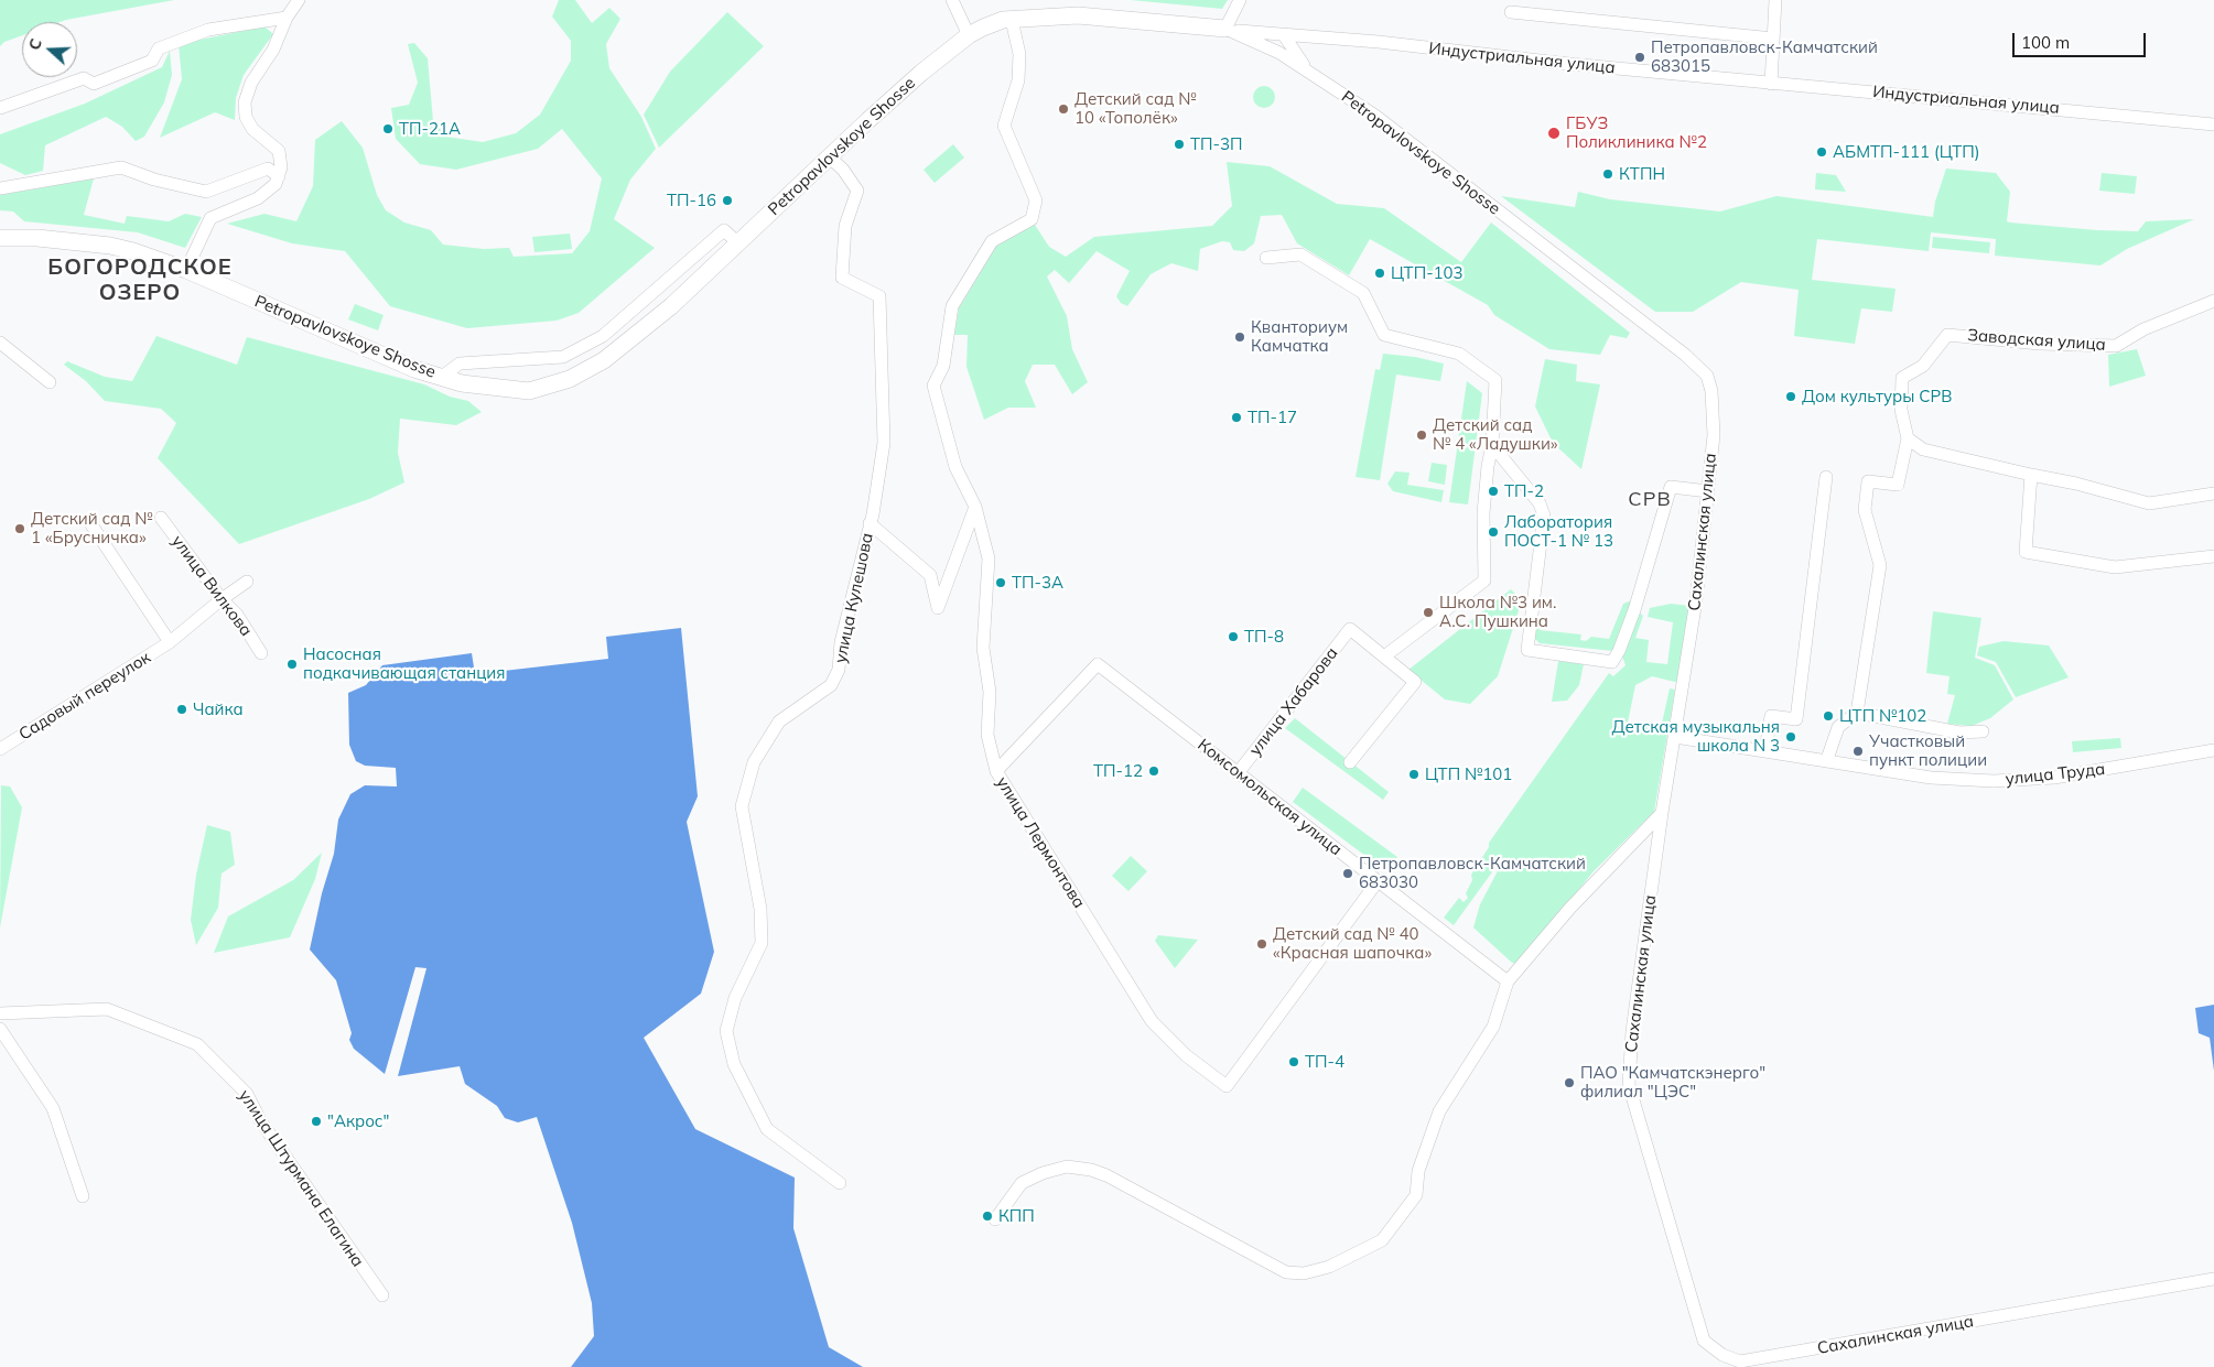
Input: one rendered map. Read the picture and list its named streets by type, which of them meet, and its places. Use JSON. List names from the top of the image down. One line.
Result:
{"streets":{"main road":["Petropavlovskoye Shosse"],"street":["Индустриальная улица","Заводская улица","Сахалинская улица","улица Вилкова","улица Кулешова","Садовый переулок","улица Хабарова","улица Труда","Комсомольская улица","улица Лермонтова","улица Штурмана Елагина"]},"crossings":[["Индустриальная улица","Petropavlovskoye Shosse"],["Petropavlovskoye Shosse","Сахалинская улица"],["Petropavlovskoye Shosse","улица Кулешова"],["Petropavlovskoye Shosse","улица Лермонтова"],["Сахалинская улица","улица Труда"],["улица Вилкова","Садовый переулок"],["улица Хабарова","Комсомольская улица"],["Комсомольская улица","улица Лермонтова"]],"districts":["БОГОРОДСКОЕ ОЗЕРО","СРВ"],"places":["Петропавловск-Камчатский 683015","Детский сад № 10 «Тополёк»","ТП-21А","ГБУЗ Поликлиника №2","ТП-3П","АБМТП-111 (ЦТП)","КТПН","ТП-16","ЦТП-103","Кванториум Камчатка","Дом культуры СРВ","ТП-17","Детский сад № 4 «Ладушки»","ТП-2","Детский сад № 1 «Брусничка»","Лаборатория ПОСТ-1 № 13","ТП-3А","Школа №3 им. А.С. Пушкина","ТП-8","Насосная подкачивающая станция","Чайка","ЦТП №102","Детская музыкальня школа N 3","Участковый пункт полиции","ТП-12","ЦТП №101","Петропавловск-Камчатский 683030","Детский сад № 40 «Красная шапочка»","ТП-4","ПАО \"Камчатскэнерго\" филиал \"ЦЭС\"","\"Акрос\"","КПП"],"scale_bar":"100 m","north":"left"}
